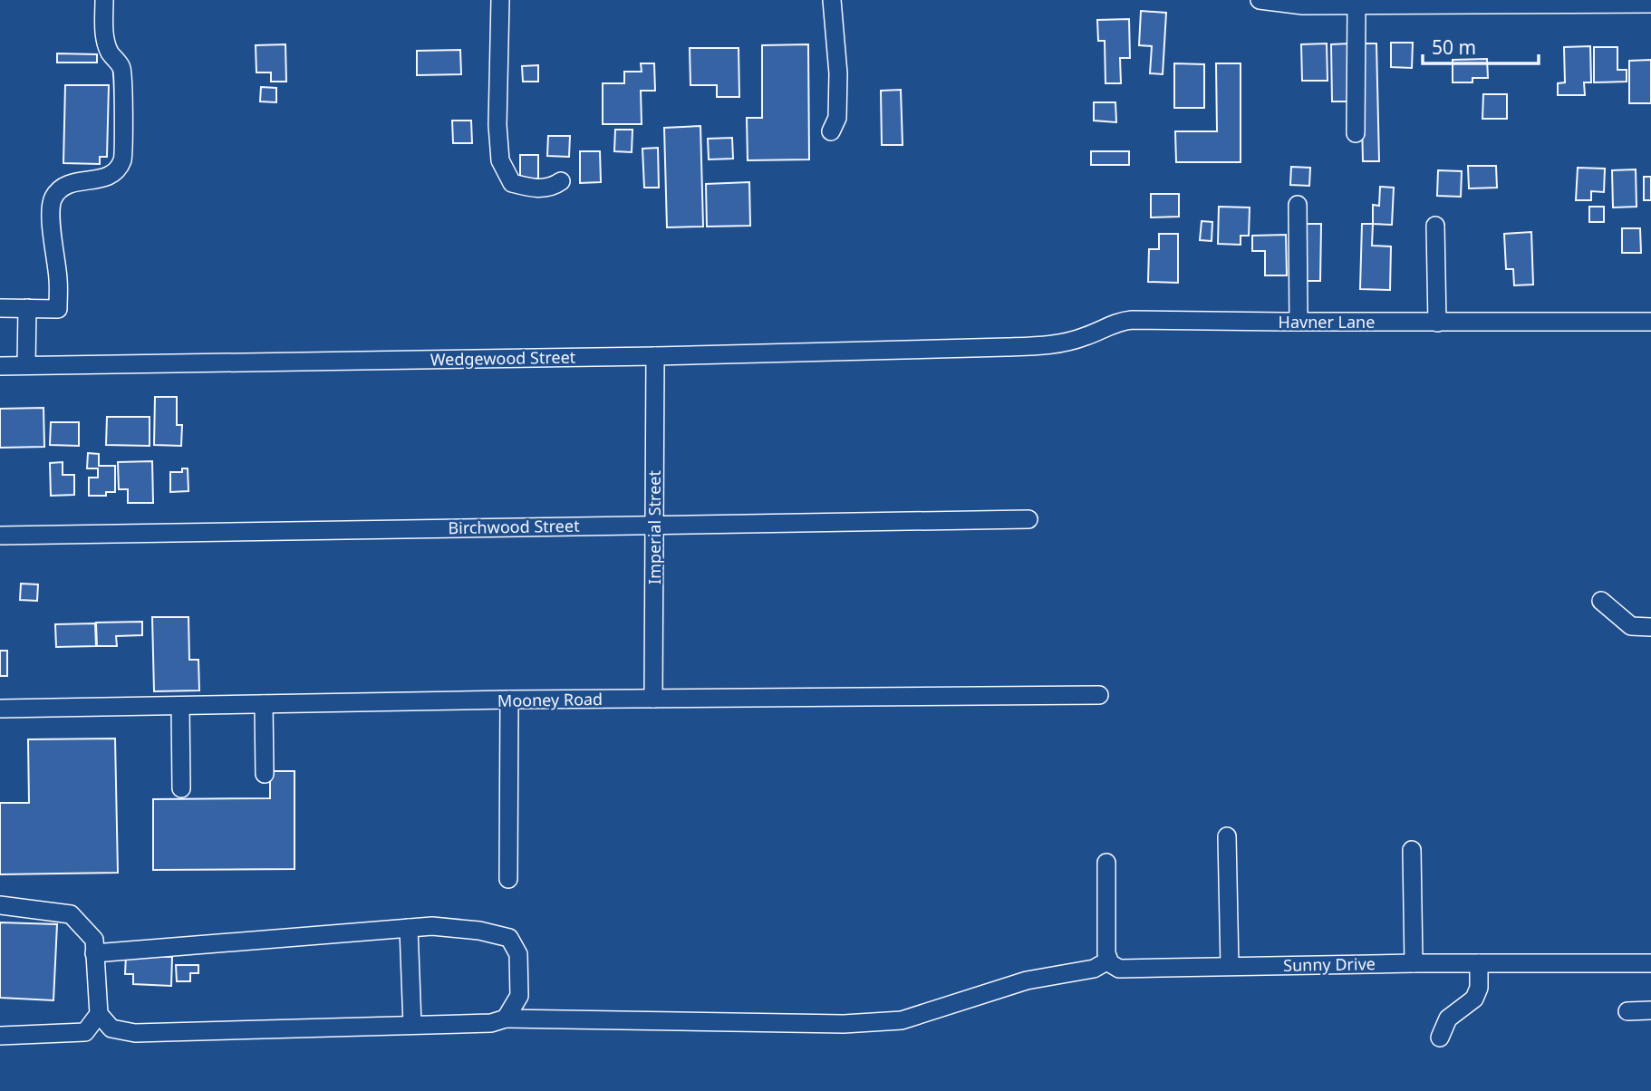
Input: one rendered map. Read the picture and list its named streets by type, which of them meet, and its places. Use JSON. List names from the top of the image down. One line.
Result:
{"streets":{"street":["Havner Lane","Wedgewood Street","Birchwood Street","Imperial Street","Mooney Road","Sunny Drive"]},"crossings":[["Havner Lane","Wedgewood Street"],["Wedgewood Street","Imperial Street"],["Birchwood Street","Imperial Street"],["Imperial Street","Mooney Road"]],"scale_bar":"50 m"}
